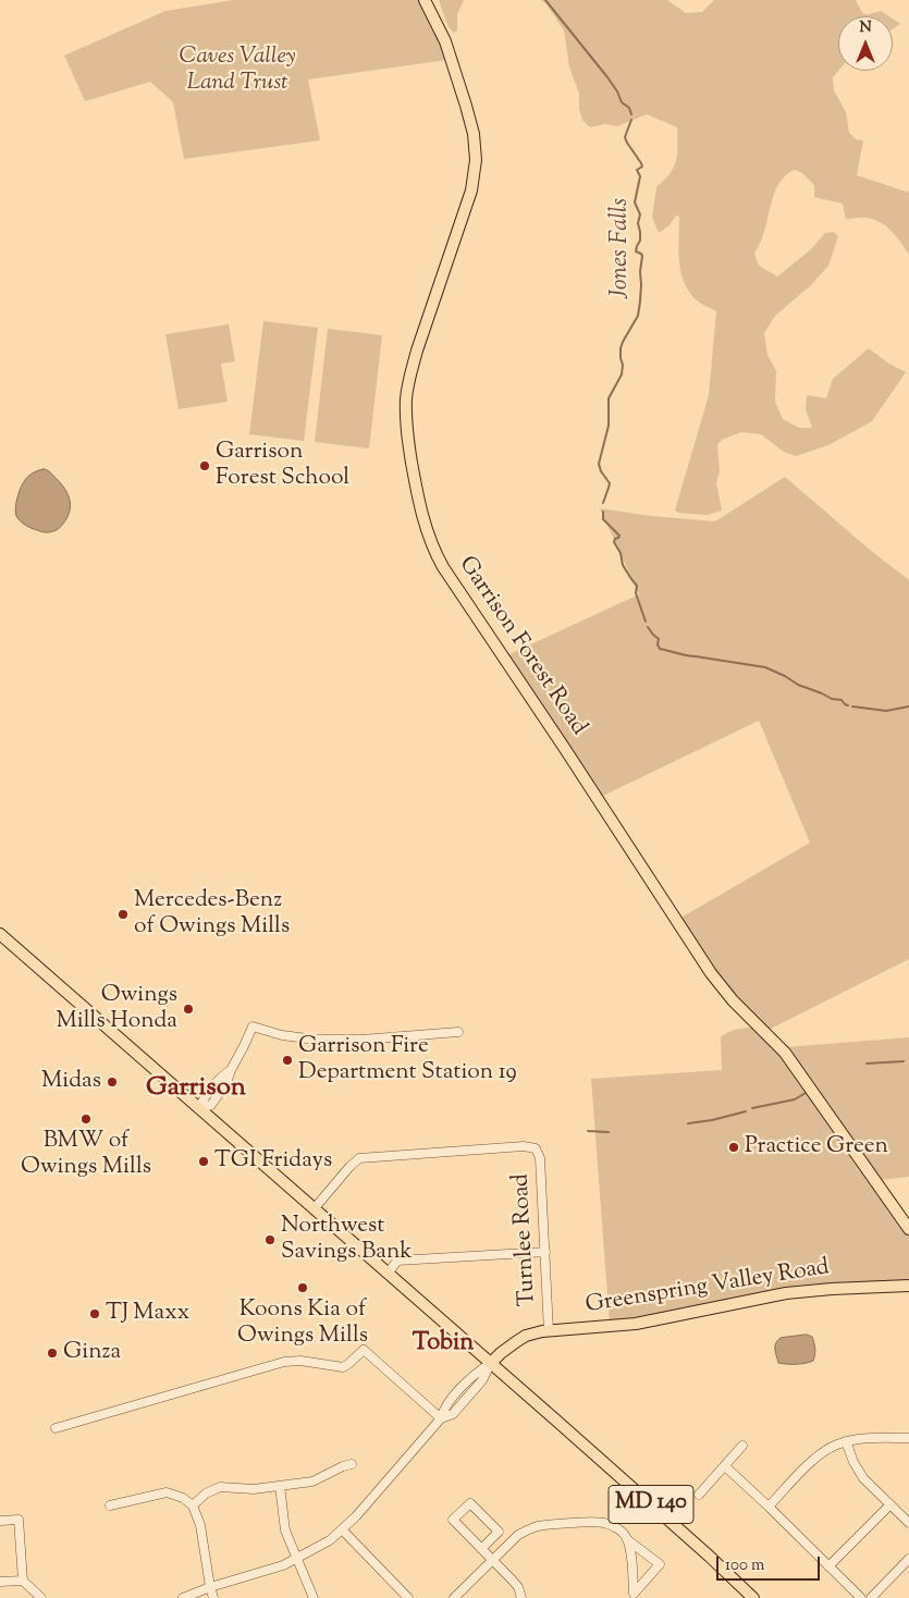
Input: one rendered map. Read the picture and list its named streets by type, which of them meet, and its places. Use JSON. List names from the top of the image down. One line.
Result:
{"streets":{"main road":["Garrison Forest Road","Greenspring Valley Road","MD 140"],"street":["Turnlee Road"]},"crossings":[["Turnlee Road","Greenspring Valley Road"],["Turnlee Road","MD 140"],["Greenspring Valley Road","MD 140"]],"districts":["Garrison","Tobin"],"water":["Jones Falls"],"parks":["Caves Valley Land Trust"],"places":["Garrison Forest School","Mercedes-Benz of Owings Mills","Owings Mills Honda","Garrison Fire Department Station 19","Midas","BMW of Owings Mills","Practice Green","TGI Fridays","Northwest Savings Bank","Koons Kia of Owings Mills","TJ Maxx","Ginza"],"scale_bar":"100 m","north":"top"}
